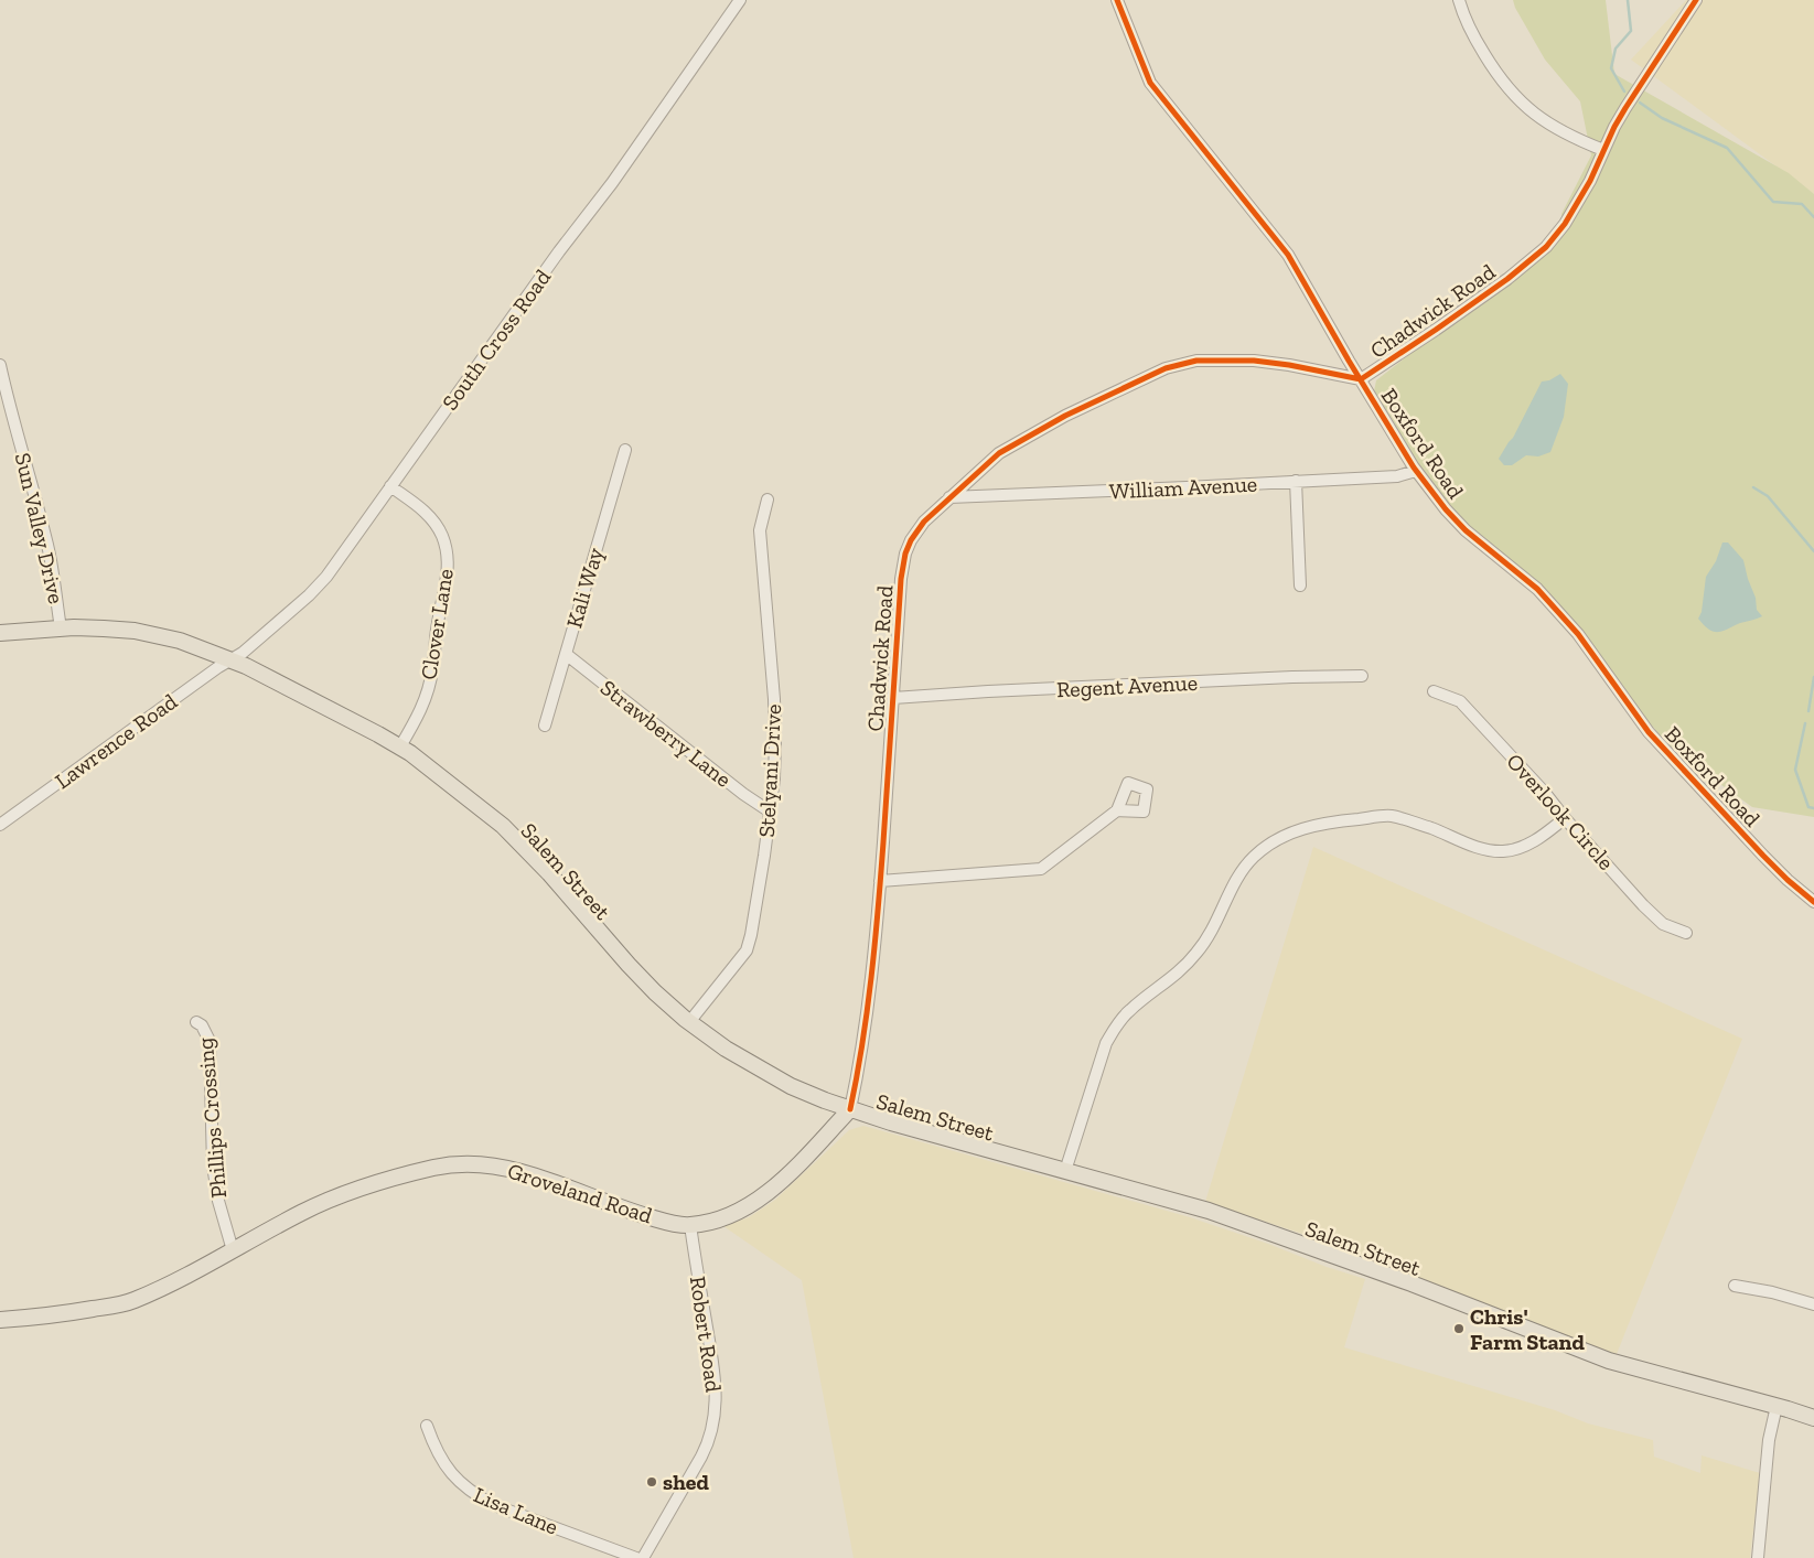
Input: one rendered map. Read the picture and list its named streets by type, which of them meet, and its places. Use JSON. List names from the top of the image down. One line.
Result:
{"streets":{"main road":["Salem Street","Groveland Road"],"street":["Chadwick Road","South Cross Road","Boxford Road","William Avenue","Sun Valley Drive","Kali Way","Clover Lane","Regent Avenue","Strawberry Lane","Lawrence Road","Stelyani Drive","Overlook Circle","Phillips Crossing","Robert Road","Lisa Lane"]},"crossings":[["Chadwick Road","Boxford Road"],["Chadwick Road","William Avenue"],["Chadwick Road","Regent Avenue"],["Chadwick Road","Salem Street"],["Chadwick Road","Groveland Road"],["South Cross Road","Clover Lane"],["South Cross Road","Lawrence Road"],["South Cross Road","Salem Street"],["Boxford Road","William Avenue"],["Sun Valley Drive","Salem Street"],["Kali Way","Strawberry Lane"],["Clover Lane","Salem Street"],["Strawberry Lane","Stelyani Drive"],["Lawrence Road","Salem Street"],["Stelyani Drive","Salem Street"],["Salem Street","Groveland Road"],["Phillips Crossing","Groveland Road"],["Groveland Road","Robert Road"]],"places":["Chris' Farm Stand","shed"]}
